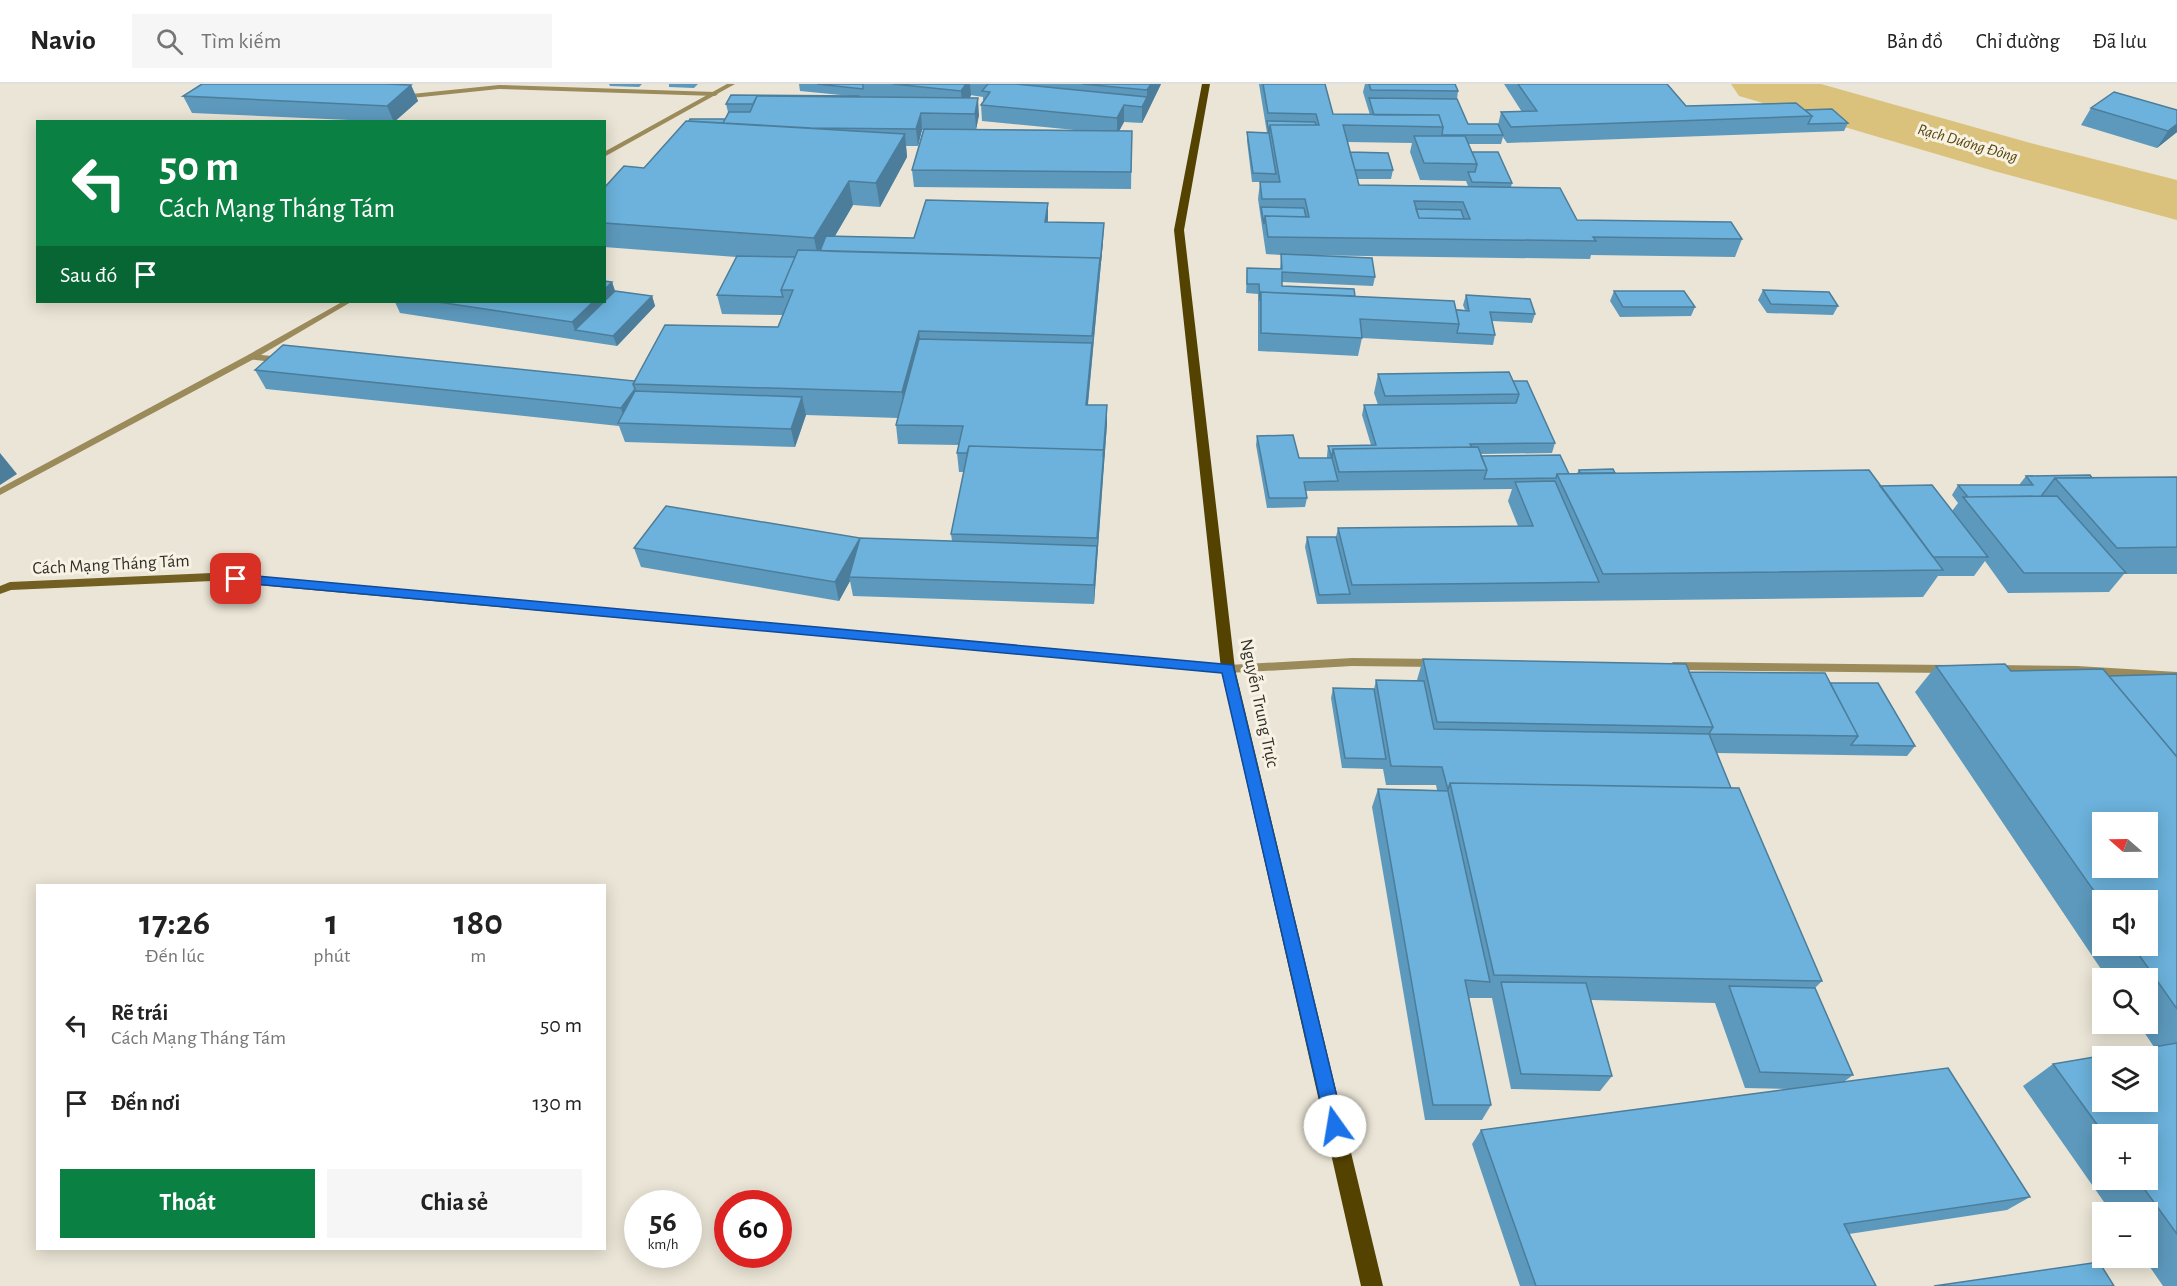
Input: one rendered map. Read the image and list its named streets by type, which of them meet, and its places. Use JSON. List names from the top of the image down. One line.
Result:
{"streets":{"main road":["Nguyễn Trung Trực"],"street":["Cách Mạng Tháng Tám"]},"crossings":[["Cách Mạng Tháng Tám","Nguyễn Trung Trực"]],"water":["Rạch Dương Đông"],"north":"left","page":{"header":"Navio","search":"Tìm kiếm","nav":["Bản đồ","Chỉ đường","Đã lưu"],"turn":["50 m","Cách Mạng Tháng Tám"],"then":"Sau đó","map_buttons":["+","−"],"eta":["17:26","Đến lúc","1","phút","180","m"],"list":[{"name":"Rẽ trái","note":"Cách Mạng Tháng Tám","value":"50 m"},{"name":"Đến nơi","value":"130 m"}],"buttons":["Thoát","Chia sẻ"],"speed":"56 km/h","limit":"60"}}
